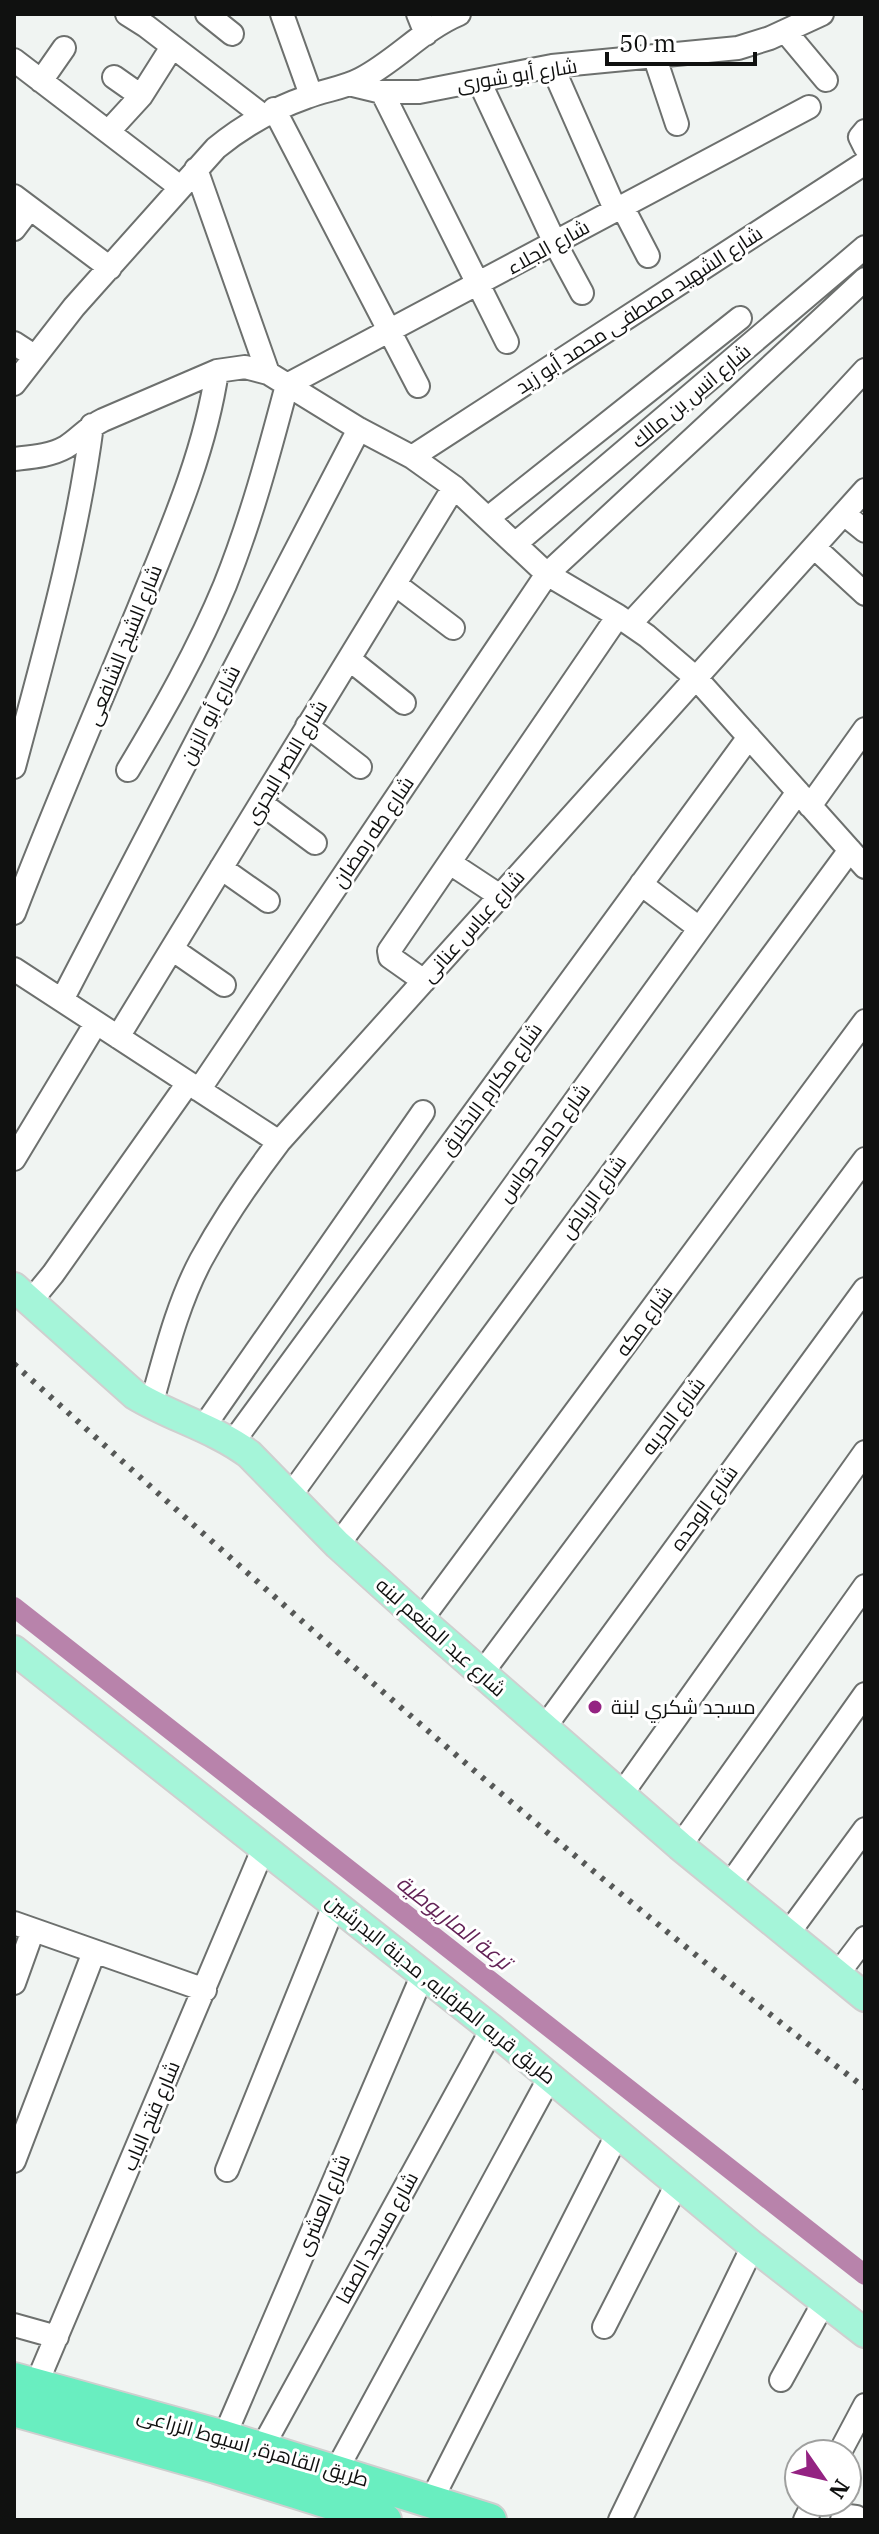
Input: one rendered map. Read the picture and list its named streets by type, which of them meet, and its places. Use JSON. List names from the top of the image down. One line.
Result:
{"streets":{"highway":["طريق القاهرة, اسيوط الزراعى"],"main road":["شارع عبد المنعم لبنه","طريق قريه الطرفايه, مدينة البدرشين"],"street":["شارع أبو شورى","شارع الجلاء","شارع الشهيد مصطفى محمد أبو زيد","شارع انس بن مالك","شارع الشيخ الشافعى","شارع أبو الزين","شارع النصر البحرى","شارع طه رمضان","شارع عباس عنانى","شارع مكارم الاخلاق","شارع حامد حواس","شارع الرياض","شارع مكه","شارع الحريه","شارع الوحده","شارع فتح الباب","شارع العشرى","شارع مسجد الصفا"]},"crossings":[["شارع طه رمضان","شارع عبد المنعم لبنه"],["شارع عباس عنانى","شارع عبد المنعم لبنه"],["شارع مكارم الاخلاق","شارع عبد المنعم لبنه"],["شارع حامد حواس","شارع عبد المنعم لبنه"],["شارع الرياض","شارع عبد المنعم لبنه"],["شارع مكه","شارع عبد المنعم لبنه"],["شارع الحريه","شارع عبد المنعم لبنه"],["شارع الوحده","شارع عبد المنعم لبنه"],["طريق قريه الطرفايه, مدينة البدرشين","شارع فتح الباب"],["طريق قريه الطرفايه, مدينة البدرشين","شارع العشرى"],["طريق قريه الطرفايه, مدينة البدرشين","شارع مسجد الصفا"],["شارع فتح الباب","طريق القاهرة, اسيوط الزراعى"],["شارع العشرى","طريق القاهرة, اسيوط الزراعى"],["شارع مسجد الصفا","طريق القاهرة, اسيوط الزراعى"]],"water":["ترعة الماريوطية"],"places":["مسجد شكري لبنة"],"scale_bar":"50 m","north":"bottom right"}
